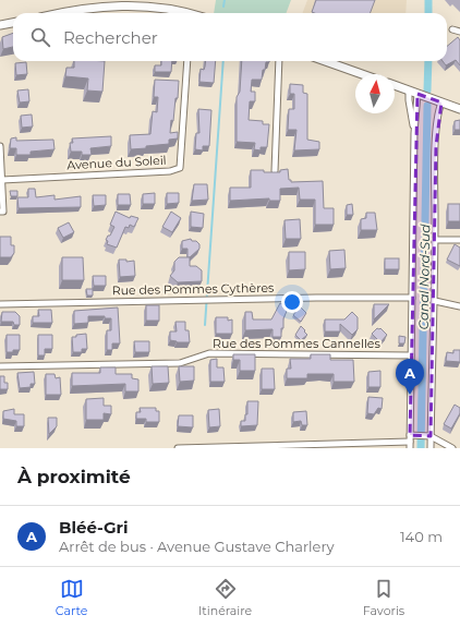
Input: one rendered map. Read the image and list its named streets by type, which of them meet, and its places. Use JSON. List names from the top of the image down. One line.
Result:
{"streets":{"street":["Avenue du Soleil","Rue des Pommes Cythères","Rue des Pommes Cannelles"]},"water":["Canal Nord-Sud"],"north":"top","page":{"search":"Rechercher","pins":"A","heading":"À proximité","list":[{"mark":"A","name":"Bléé-Gri","note":"Arrêt de bus · Avenue Gustave Charlery","value":"140 m"}],"nav":["Carte","Itinéraire","Favoris"]}}
